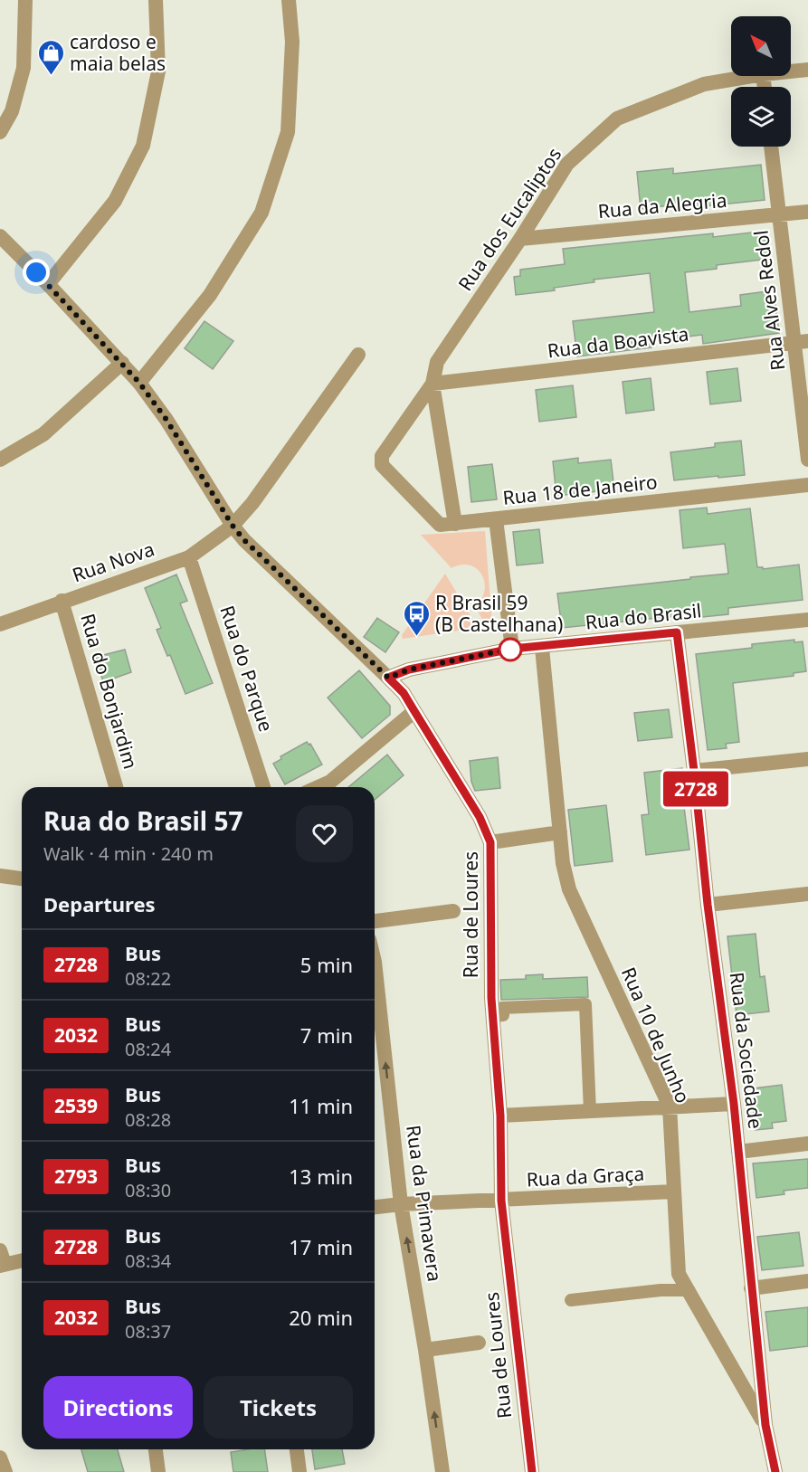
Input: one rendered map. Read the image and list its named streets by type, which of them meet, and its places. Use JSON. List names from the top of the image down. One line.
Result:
{"streets":{"street":["Rua da Alegria","Rua dos Eucaliptos","Rua Alves Redol","Rua da Boavista","Rua 18 de Janeiro","Rua Nova","Rua do Brasil","Rua do Parque","Rua do Bonjardim","Rua de Loures","Rua 10 de Junho","Rua da Sociedade","Rua da Graça","Rua da Primavera"]},"crossings":[["Rua da Alegria","Rua dos Eucaliptos"],["Rua da Alegria","Rua Alves Redol"],["Rua dos Eucaliptos","Rua da Boavista"],["Rua dos Eucaliptos","Rua 18 de Janeiro"],["Rua Alves Redol","Rua da Boavista"],["Rua Nova","Rua do Parque"],["Rua Nova","Rua do Bonjardim"],["Rua Nova","Rua de Loures"],["Rua do Brasil","Rua de Loures"],["Rua do Brasil","Rua 10 de Junho"],["Rua do Brasil","Rua da Sociedade"],["Rua de Loures","Rua da Graça"],["Rua 10 de Junho","Rua da Sociedade"],["Rua 10 de Junho","Rua da Graça"],["Rua da Graça","Rua da Primavera"]],"one_way":["Rua da Primavera"],"places":{"shop":["cardoso e maia belas"],"bus stop":["R Brasil 59 (B Castelhana)"]},"lines":["bus line 2728"],"north":"top left","page":{"on_map":"2728","heading":[["Rua do Brasil 57","Walk · 4 min · 240 m"],"Departures"],"list":[{"mark":"2728","name":"Bus","note":"08:22","value":"5 min"},{"mark":"2032","name":"Bus","note":"08:24","value":"7 min"},{"mark":"2539","name":"Bus","note":"08:28","value":"11 min"},{"mark":"2793","name":"Bus","note":"08:30","value":"13 min"},{"mark":"2728","name":"Bus","note":"08:34","value":"17 min"},{"mark":"2032","name":"Bus","note":"08:37","value":"20 min"}],"buttons":["Directions","Tickets"]}}
